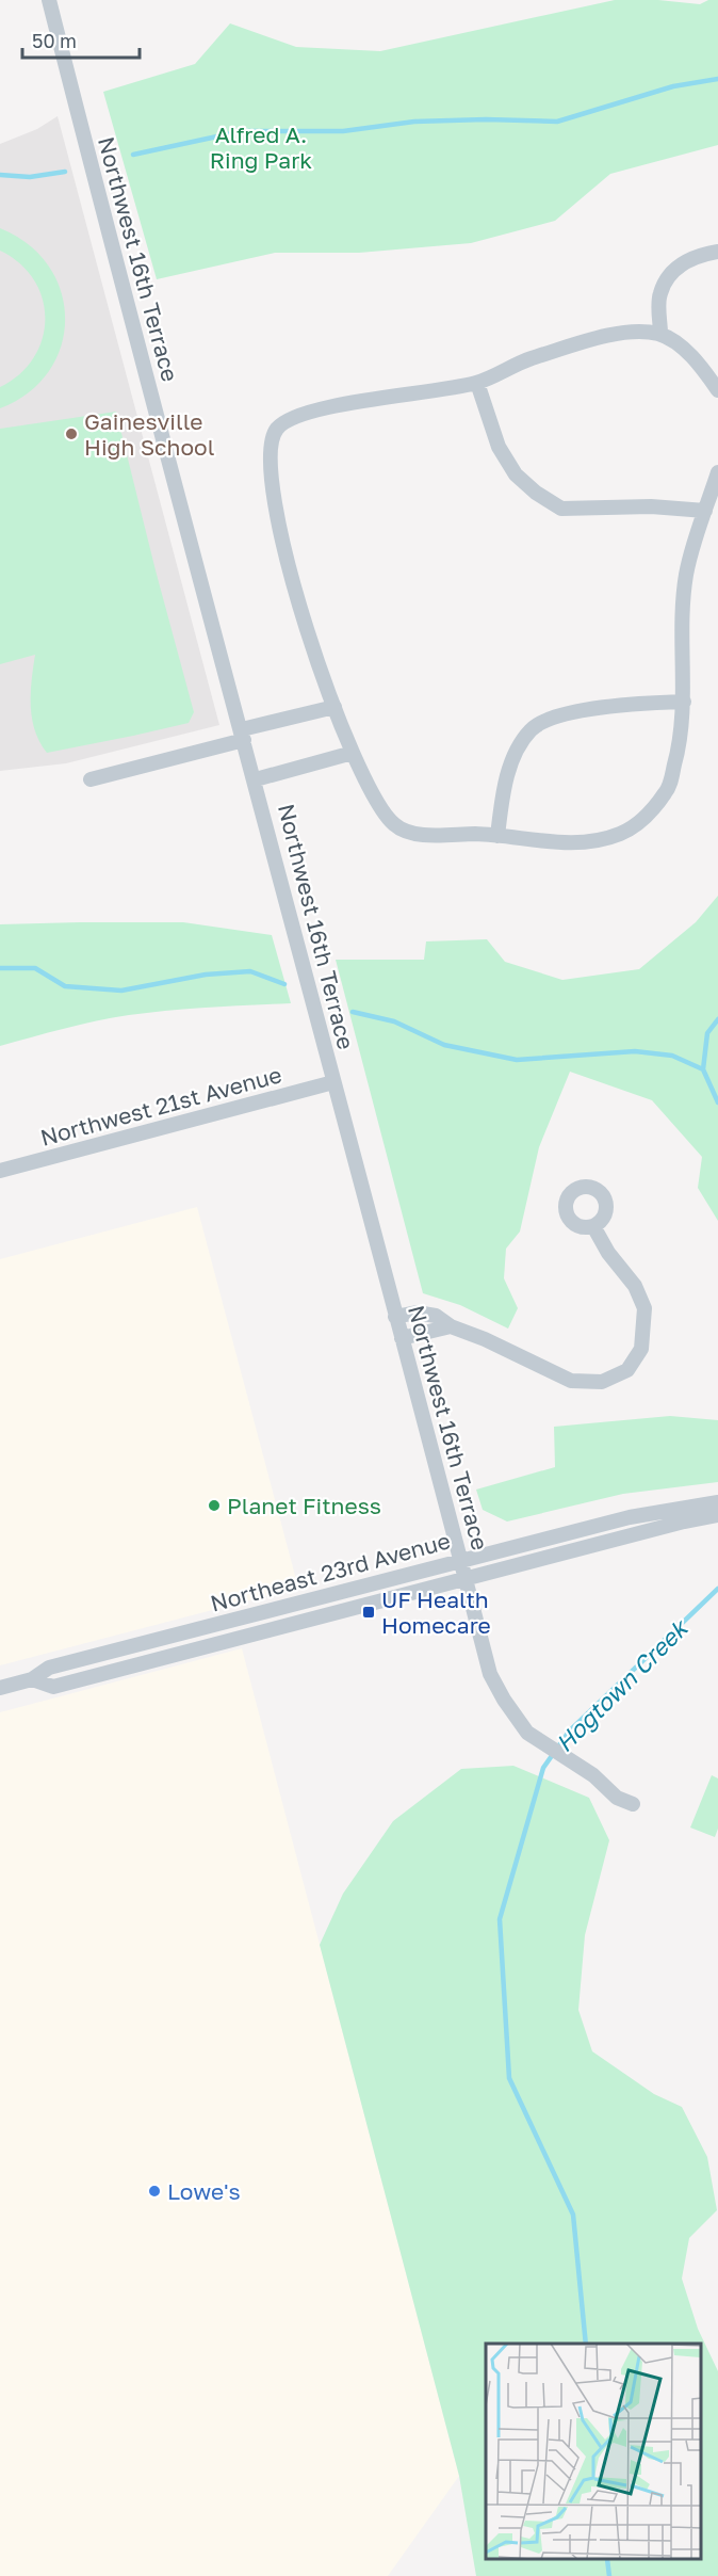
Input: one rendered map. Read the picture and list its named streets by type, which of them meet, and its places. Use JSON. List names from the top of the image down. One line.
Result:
{"streets":{"street":["Northwest 16th Terrace","Northwest 21st Avenue","Northeast 23rd Avenue"]},"crossings":[["Northwest 16th Terrace","Northwest 21st Avenue"],["Northwest 16th Terrace","Northeast 23rd Avenue"]],"water":["Hogtown Creek"],"parks":["Alfred A. Ring Park"],"places":{"other":["Gainesville High School","Planet Fitness","Lowe's"],"transit":["UF Health Homecare"]},"scale_bar":"50 m"}
